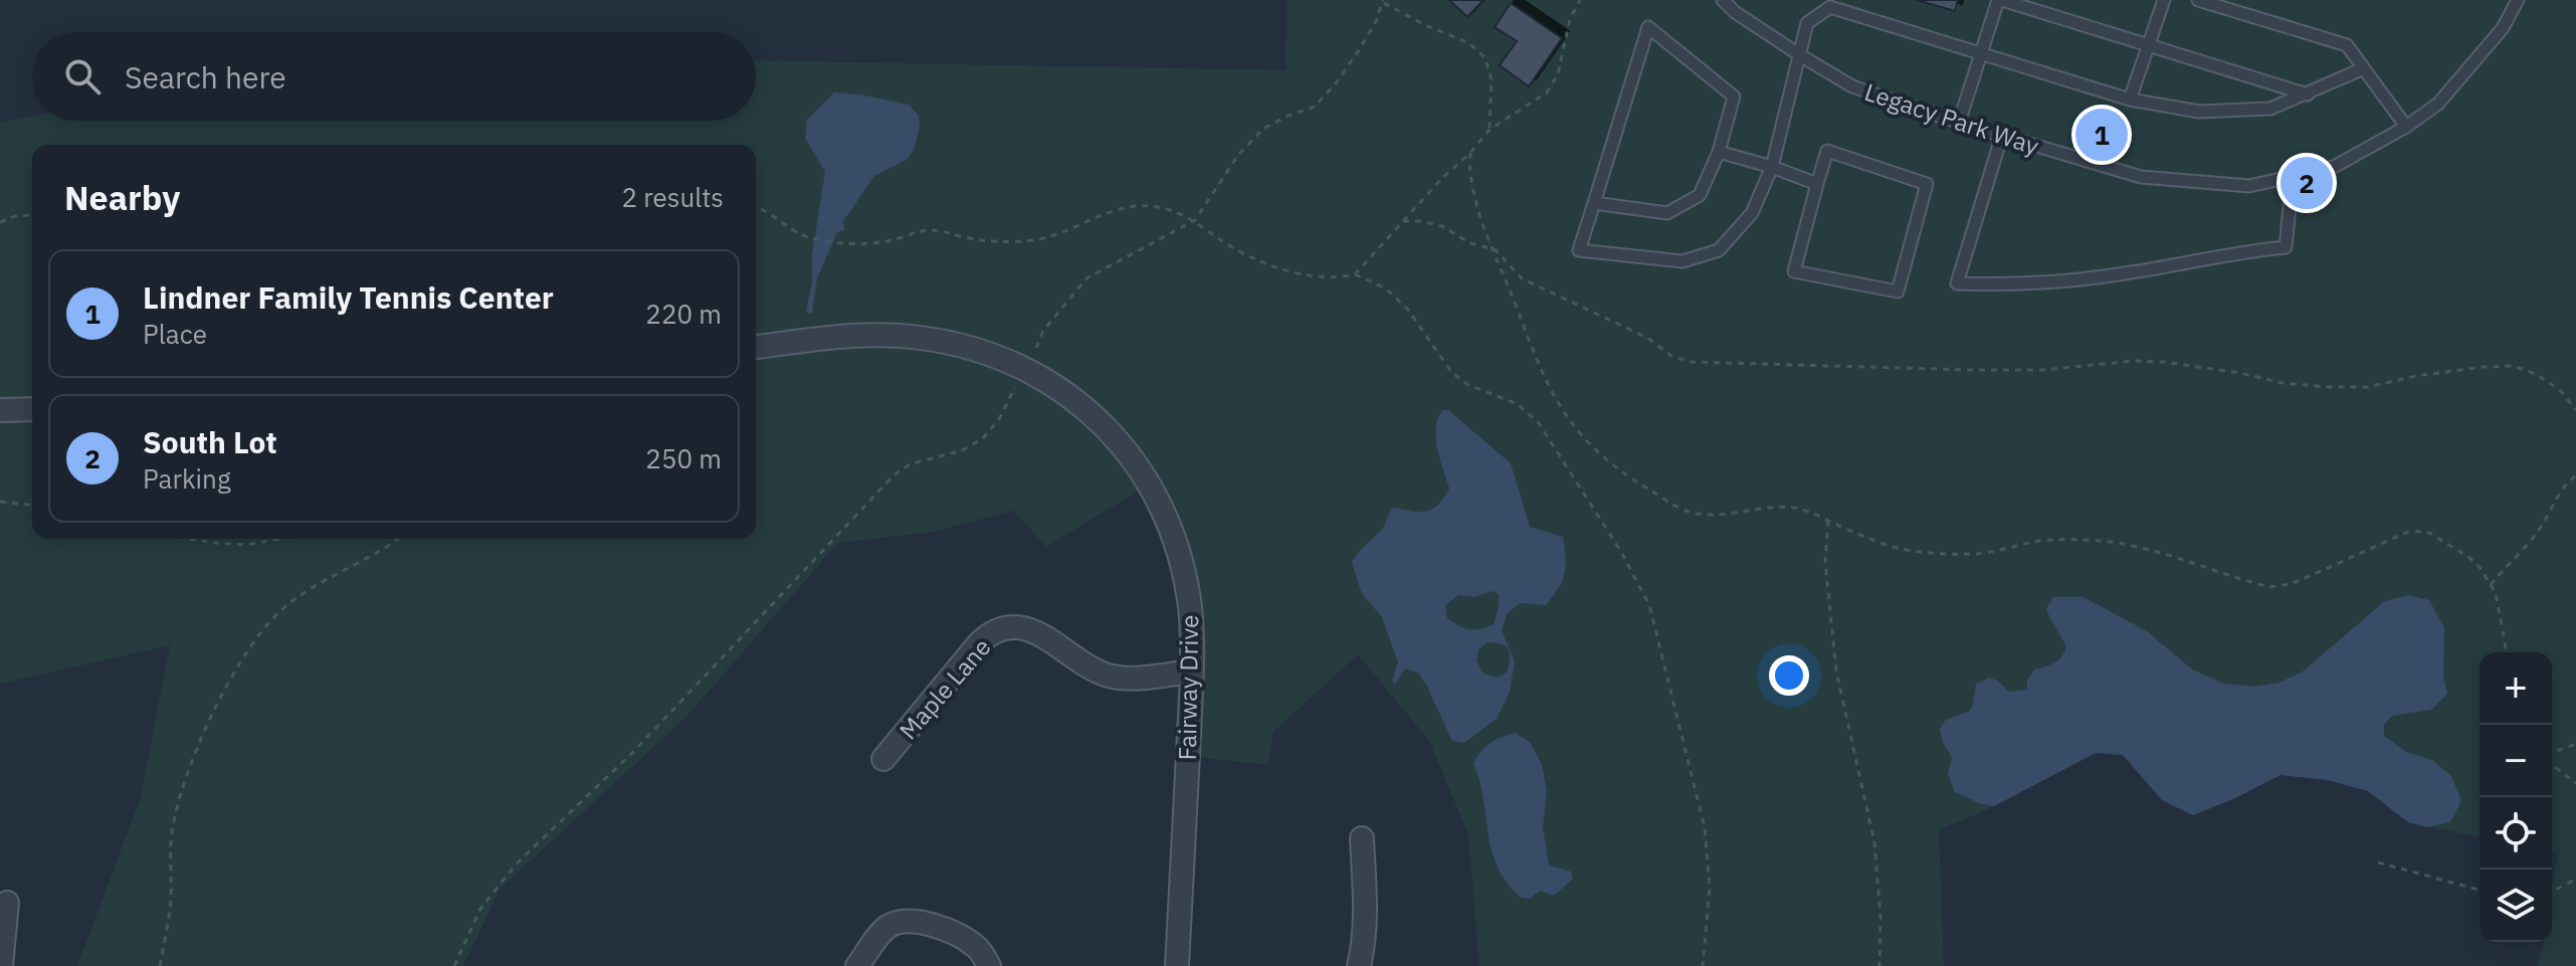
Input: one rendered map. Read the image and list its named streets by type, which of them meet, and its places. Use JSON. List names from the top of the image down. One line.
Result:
{"streets":{"street":["Fairway Drive","Maple Lane"],"lane":["Legacy Park Way"]},"crossings":[["Fairway Drive","Maple Lane"]],"page":{"search":"Search here","pins":["1","2"],"heading":["Nearby","2 results"],"list":[{"mark":"1","name":"Lindner Family Tennis Center","note":"Place","value":"220 m"},{"mark":"2","name":"South Lot","note":"Parking","value":"250 m"}],"map_buttons":["+","−"]}}
